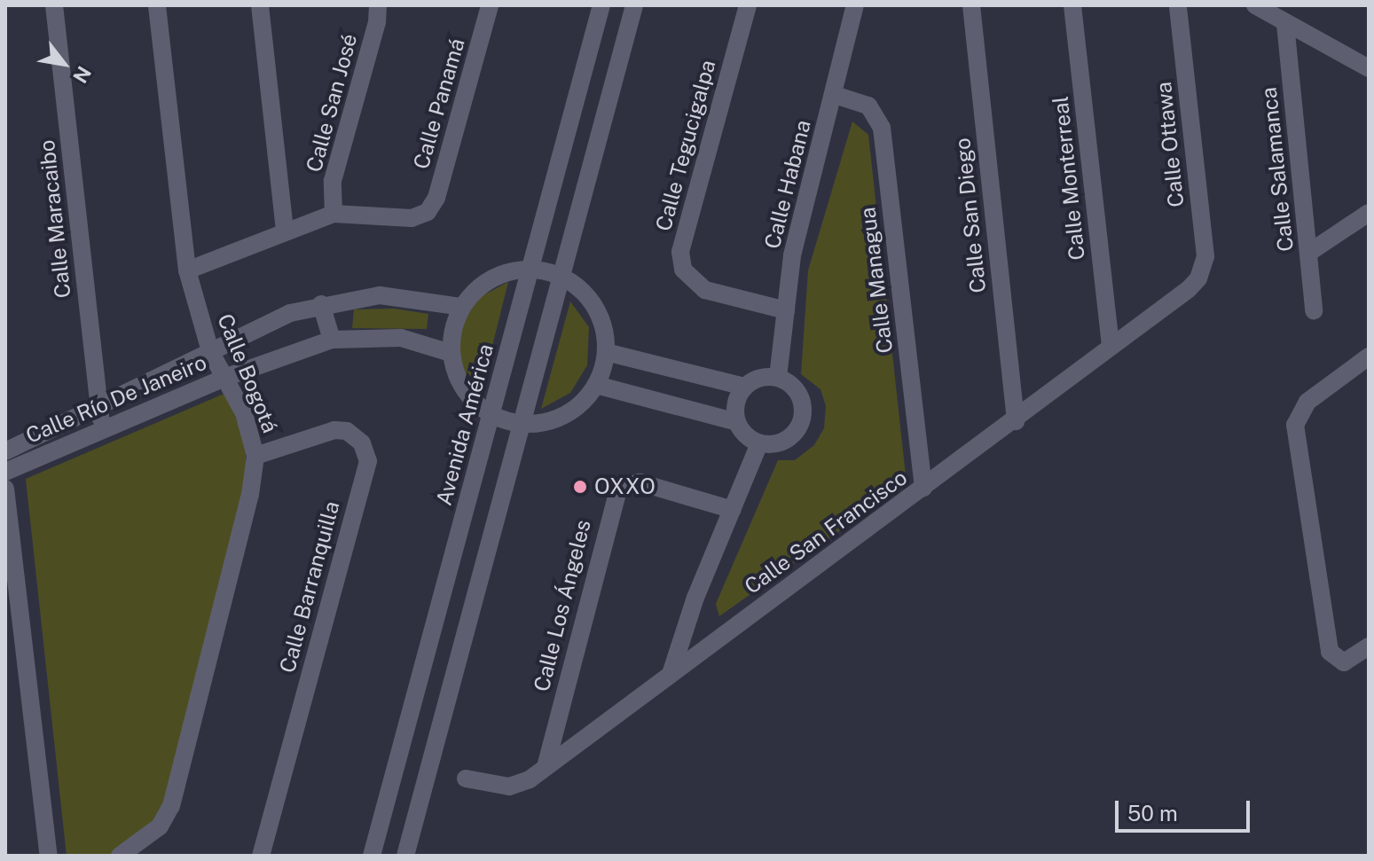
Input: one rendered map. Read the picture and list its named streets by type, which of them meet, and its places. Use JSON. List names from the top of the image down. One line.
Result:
{"streets":{"street":["Calle San José","Calle Panamá","Calle Ottawa","Calle Tegucigalpa","Calle Salamanca","Calle Monterreal","Calle Habana","Calle San Diego","Calle Maracaibo","Calle Managua","Calle Bogotá","Calle Río De Janeiro","Avenida América","Calle San Francisco","Calle Barranquilla","Calle Los Ángeles"]},"crossings":[["Calle San José","Calle Panamá"],["Calle Ottawa","Calle San Francisco"],["Calle Tegucigalpa","Calle Habana"],["Calle Monterreal","Calle San Francisco"],["Calle Habana","Calle Managua"],["Calle San Diego","Calle San Francisco"],["Calle Maracaibo","Calle Río De Janeiro"],["Calle Managua","Calle San Francisco"],["Calle Bogotá","Calle Río De Janeiro"],["Calle Bogotá","Calle Barranquilla"],["Calle San Francisco","Calle Los Ángeles"]],"places":["OXXO"],"scale_bar":"50 m","north":"bottom right"}
